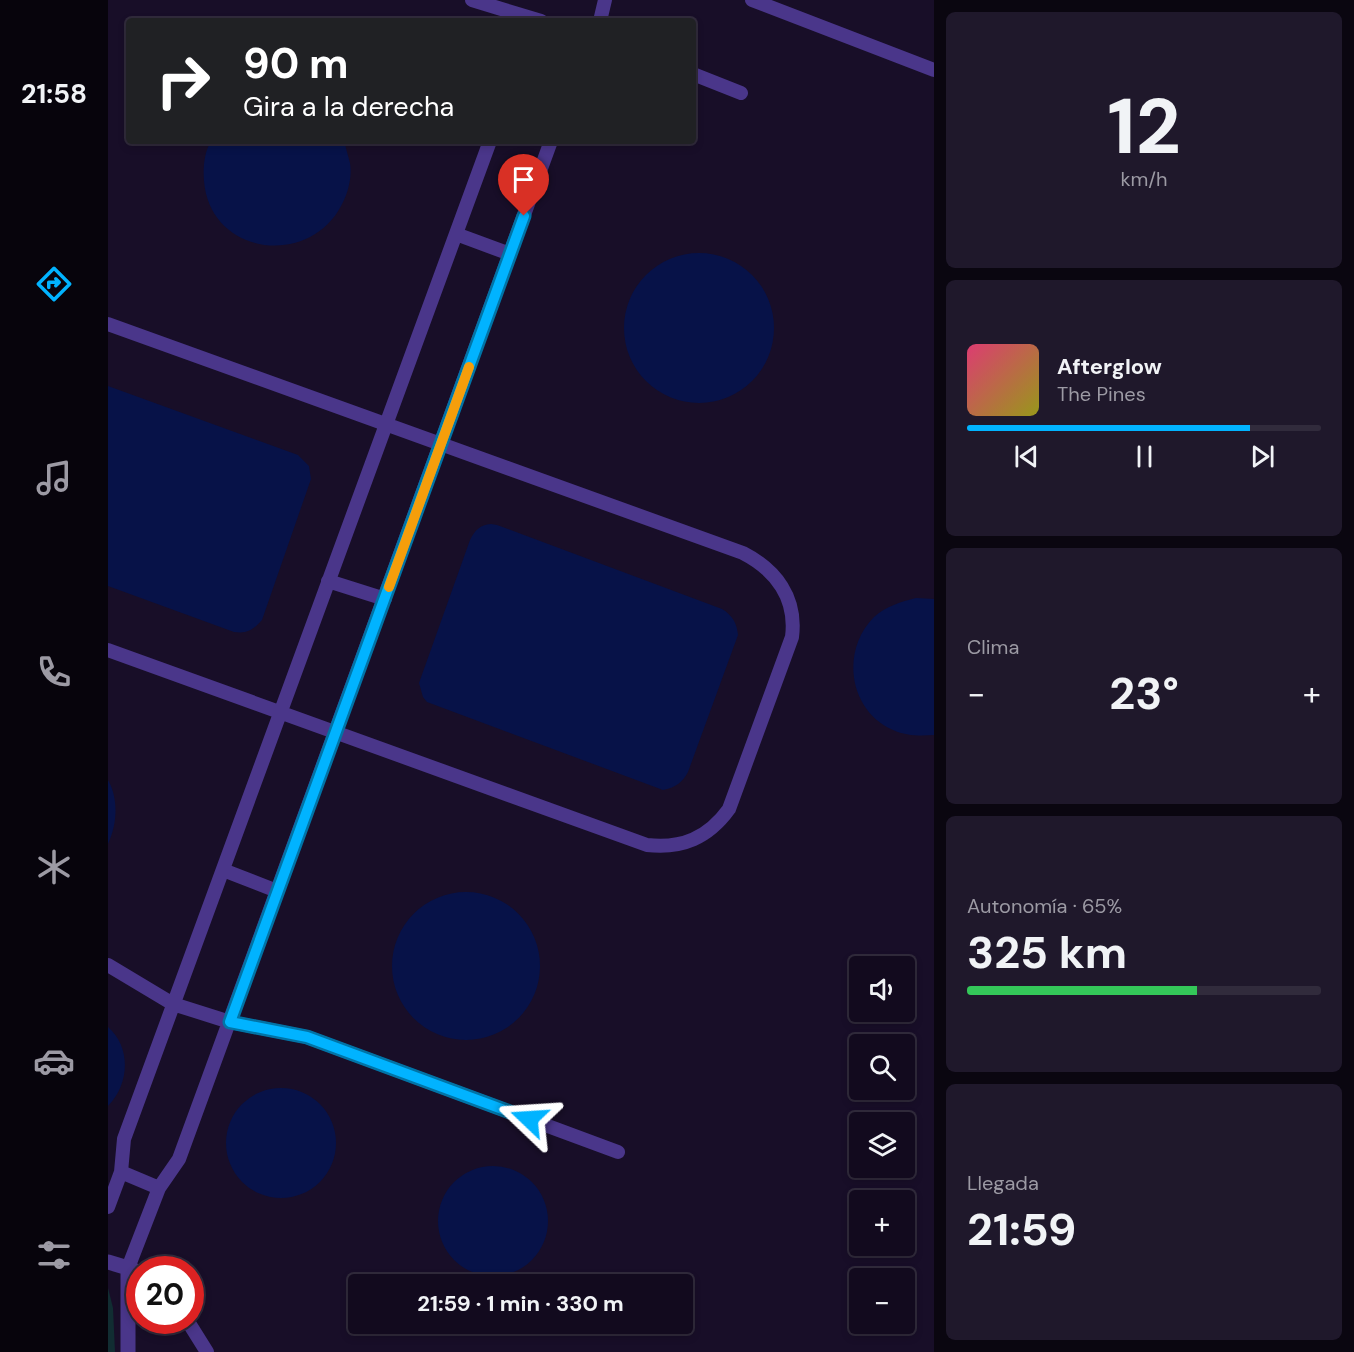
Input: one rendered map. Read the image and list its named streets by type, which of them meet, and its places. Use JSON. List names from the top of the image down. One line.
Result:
{"page":{"tabs":"21:58","tile":[["12","km/h"],"Clima",["Autonomía · 65%","325 km"],["Llegada","21:59"]],"turn":["90 m","Gira a la derecha"],"song":["Afterglow","The Pines"],"heat":["−","23°","+"],"map_buttons":["+","−"],"limit":"20","trip":"21:59 · 1 min · 330 m"}}
